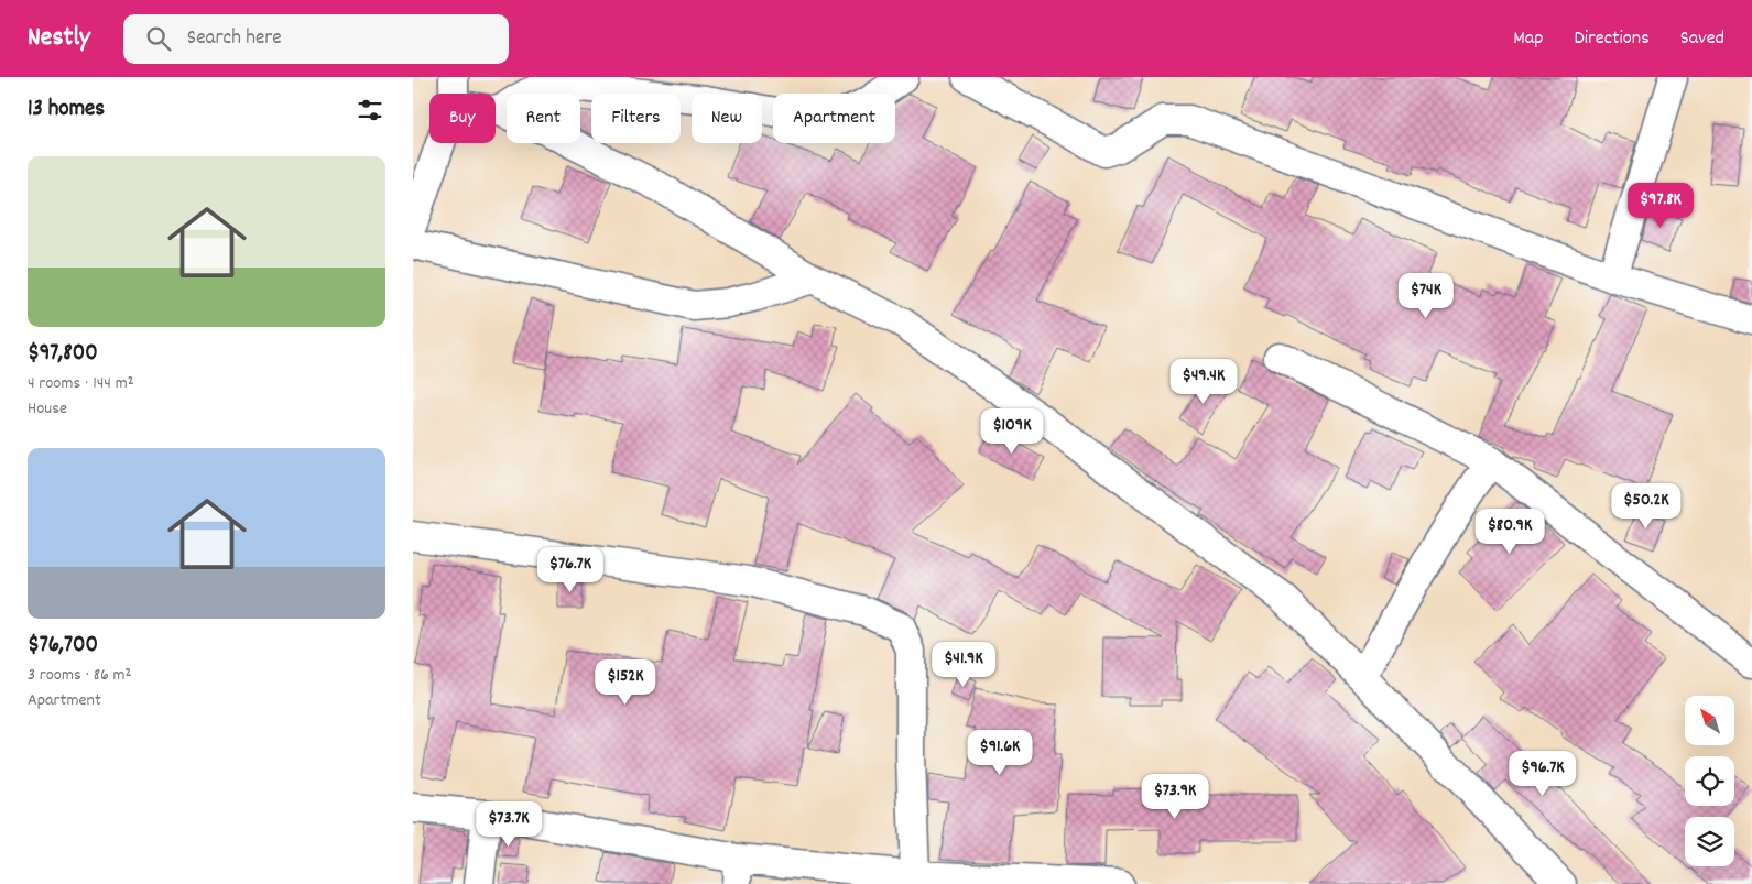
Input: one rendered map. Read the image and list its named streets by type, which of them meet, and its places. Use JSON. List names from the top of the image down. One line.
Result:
{"north":"top left","page":{"header":"Nestly","search":"Search here","nav":["Map","Directions","Saved"],"heading":"13 homes","chip":["Buy","Rent","Filters","New","Apartment"],"list":[{"name":"$97,800","note":"4 rooms · 144 m² · House"},{"name":"$76,700","note":"3 rooms · 86 m² · Apartment"}],"price":["$97.8K","$74K","$49.4K","$109K","$50.2K","$80.9K","$76.7K","$41.9K","$152K","$91.6K","$96.7K","$73.9K","$73.7K"]}}
